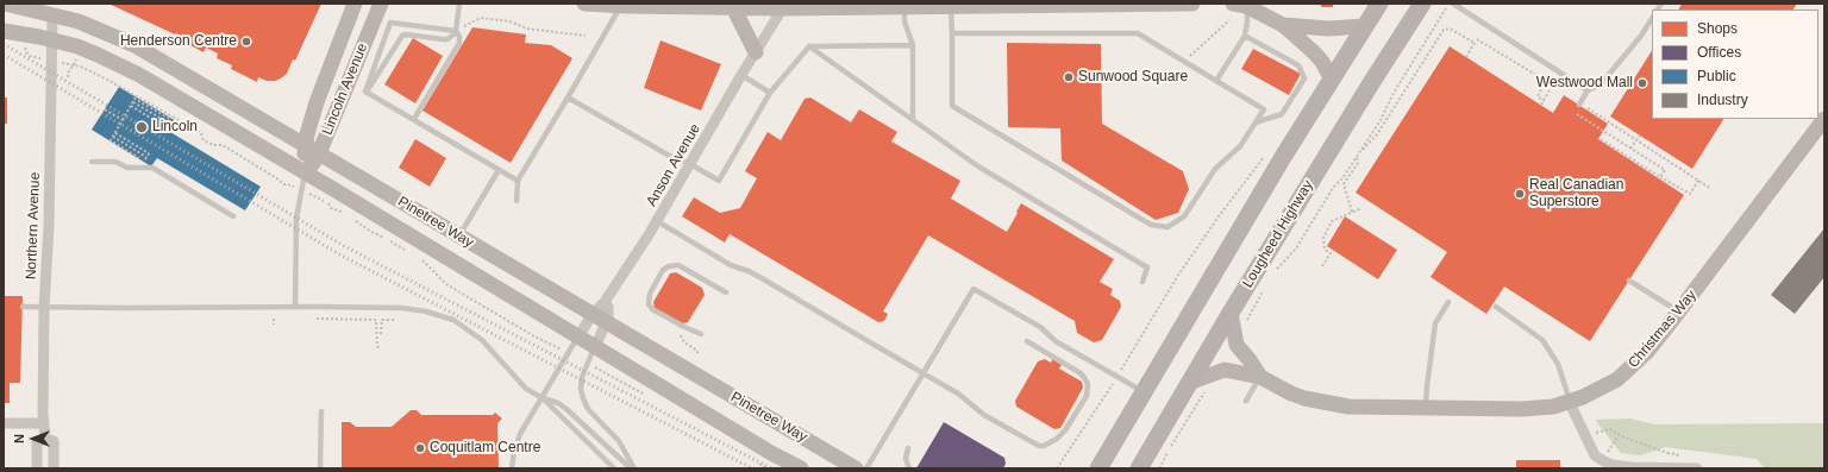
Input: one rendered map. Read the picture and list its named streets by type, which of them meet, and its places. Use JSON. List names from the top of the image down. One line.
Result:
{"streets":{"main road":["Lincoln Avenue","Pinetree Way","Lougheed Highway","Christmas Way"],"street":["Anson Avenue","Northern Avenue"]},"crossings":[["Lincoln Avenue","Pinetree Way"],["Anson Avenue","Pinetree Way"],["Pinetree Way","Northern Avenue"],["Lougheed Highway","Christmas Way"]],"places":["Henderson Centre","Sunwood Square","Westwood Mall","Lincoln","Real Canadian Superstore","Coquitlam Centre"],"legend":["Shops","Offices","Public","Industry"],"north":"left"}
